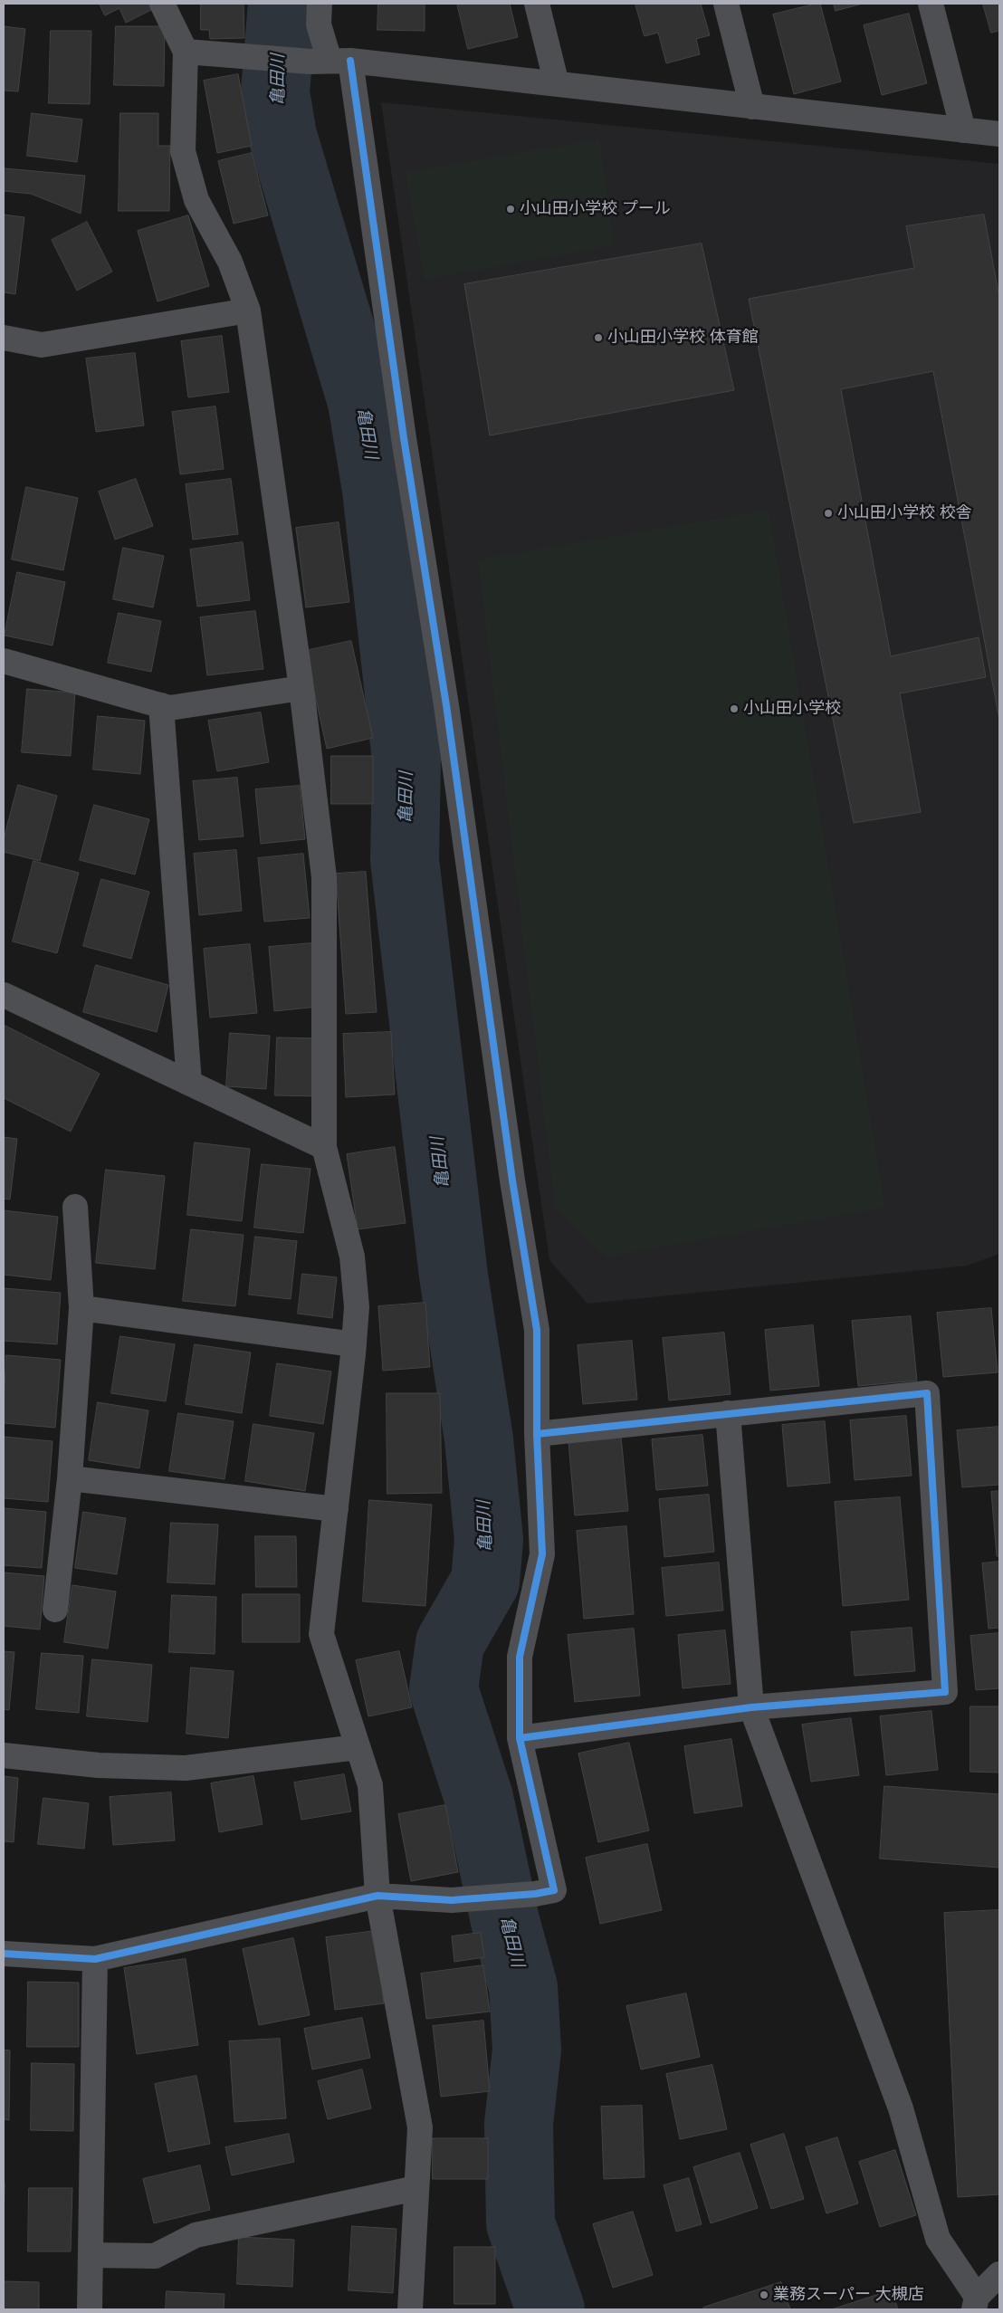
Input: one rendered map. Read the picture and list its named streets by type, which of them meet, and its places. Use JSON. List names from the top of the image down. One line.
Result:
{"water":["亀田川"],"places":["小山田小学校 プール","小山田小学校 体育館","小山田小学校 校舎","小山田小学校","業務スーパー 大槻店"]}
